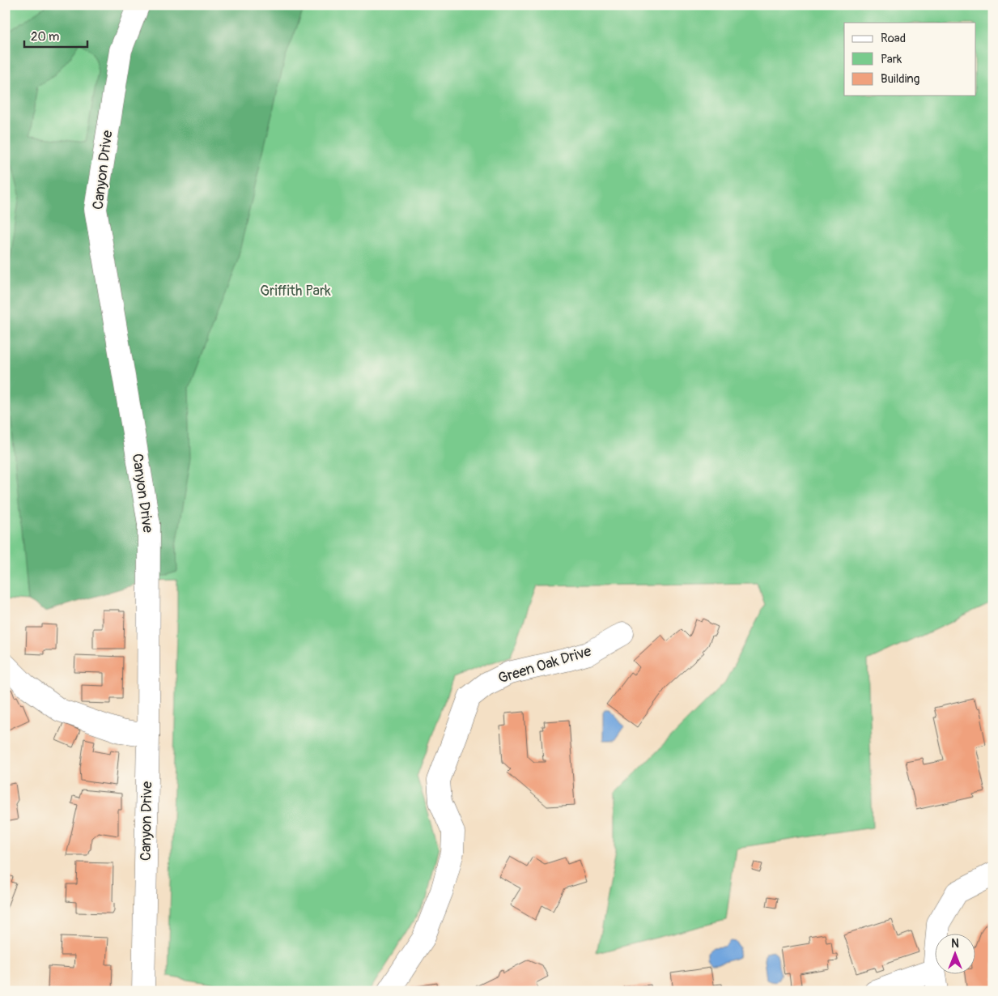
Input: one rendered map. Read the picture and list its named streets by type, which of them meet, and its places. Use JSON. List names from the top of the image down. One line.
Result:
{"streets":{"street":["Canyon Drive","Green Oak Drive"]},"parks":["Griffith Park"],"legend":["Road","Park","Building"],"scale_bar":"20 m","north":"top"}
